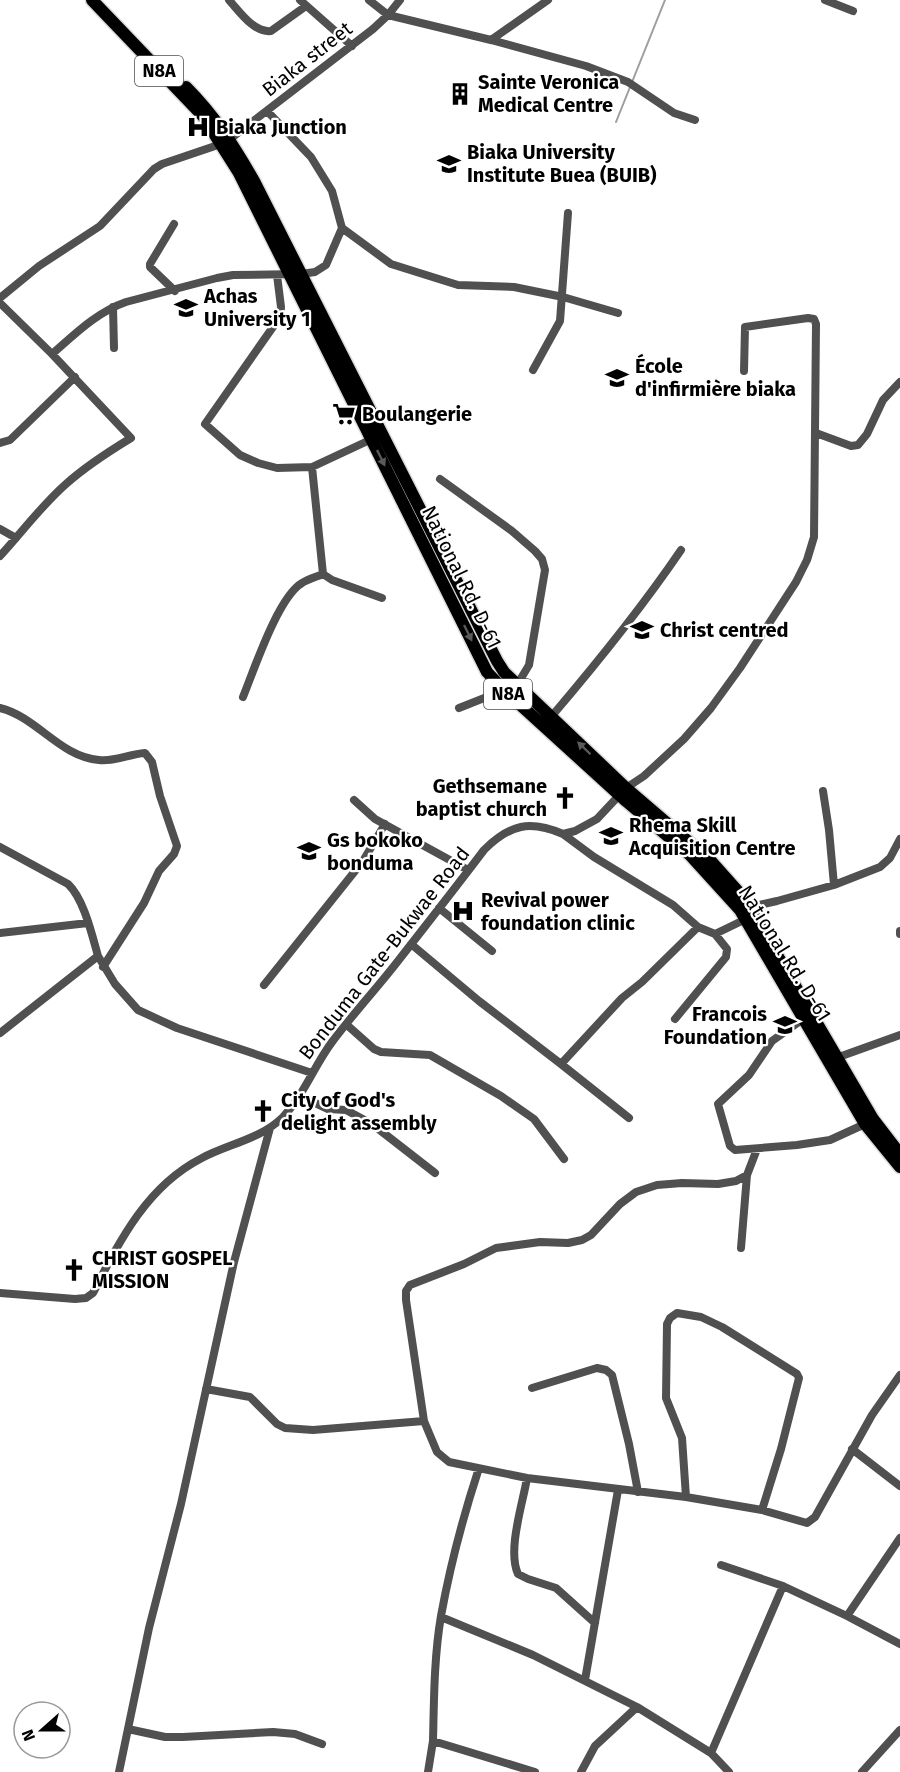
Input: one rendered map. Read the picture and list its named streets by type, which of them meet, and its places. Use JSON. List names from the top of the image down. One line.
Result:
{"streets":{"highway":["N8A","National Rd. D-61"],"street":["Biaka street","Bonduma Gate-Bukwae Road"]},"crossings":[["Biaka street","N8A"],["Biaka street","National Rd. D-61"],["N8A","National Rd. D-61"]],"places":{"building":["Sainte Veronica Medical Centre"],"hospital":["Biaka Junction","Revival power foundation clinic"],"school or university":["Biaka University Institute Buea (BUIB)","Achas University 1","École d'infirmière biaka","Christ centred","Rhema Skill Acquisition Centre","Gs bokoko bonduma","Francois Foundation"],"supermarket":["Boulangerie"],"church":["Gethsemane baptist church","City of God's delight assembly","CHRIST GOSPEL MISSION"]},"north":"left"}
